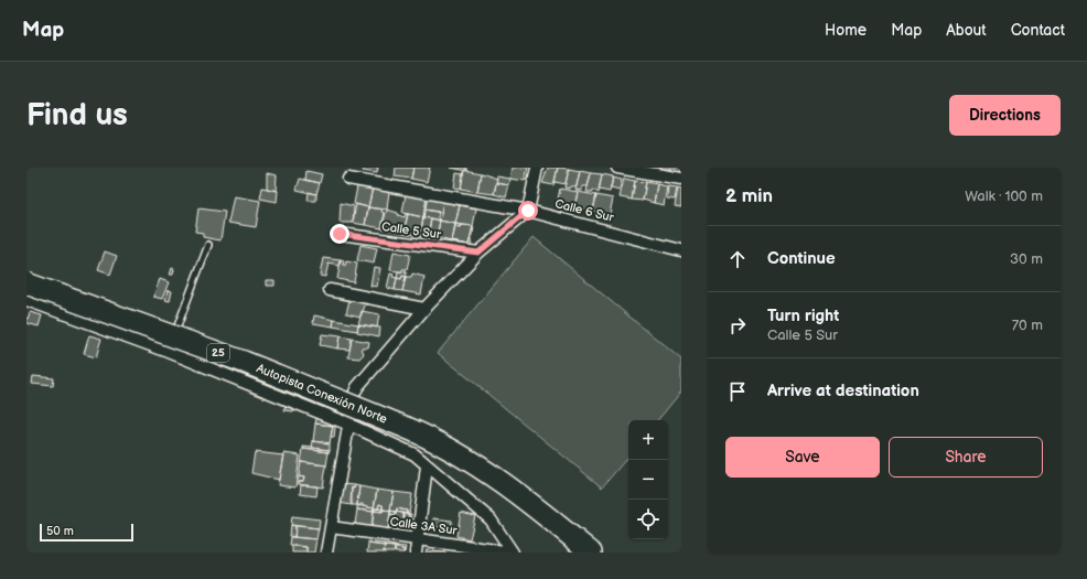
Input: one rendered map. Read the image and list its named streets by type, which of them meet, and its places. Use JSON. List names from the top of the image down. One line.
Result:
{"streets":{"highway":["25","Autopista Conexión Norte"],"street":["Calle 6 Sur","Calle 5 Sur","Calle 3A Sur"]},"scale_bar":"50 m","page":{"header":"Map","nav":["Home","Map","About","Contact"],"buttons":["Directions",["Save","Share"]],"title":"Find us","heading":["2 min","Walk · 100 m"],"list":[["Continue","30 m"],["Turn right","Calle 5 Sur","70 m"],"Arrive at destination"],"map_buttons":["+","−"],"scale":"50 m"}}
